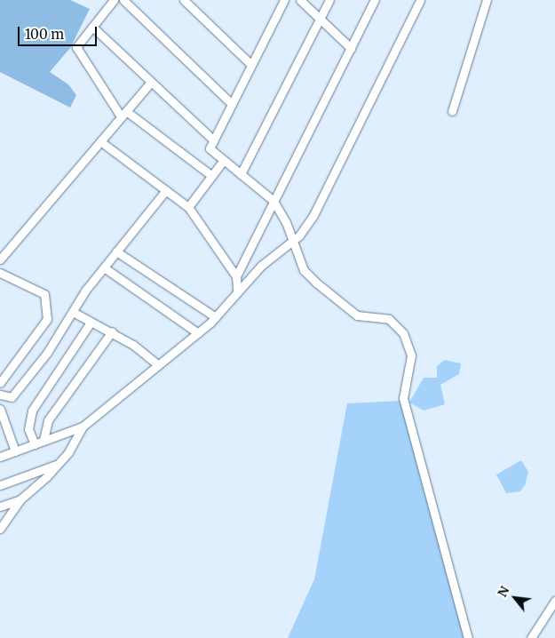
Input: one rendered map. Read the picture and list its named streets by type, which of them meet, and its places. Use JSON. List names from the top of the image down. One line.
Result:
{"scale_bar":"100 m","north":"top left"}
